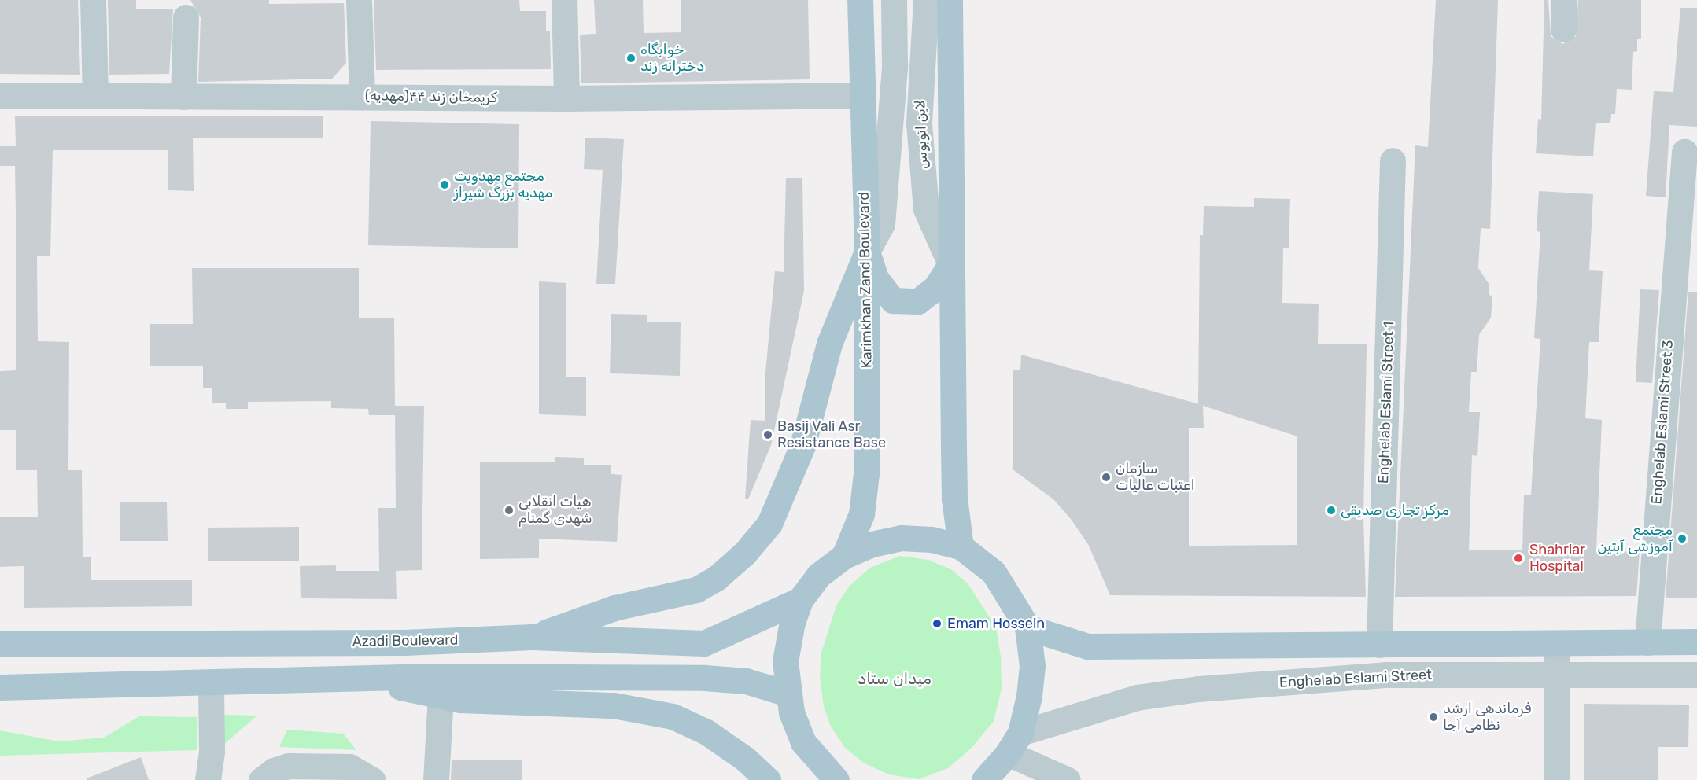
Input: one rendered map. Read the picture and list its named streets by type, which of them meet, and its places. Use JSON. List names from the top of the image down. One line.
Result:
{"streets":{"main road":["Karimkhan Zand Boulevard","Azadi Boulevard"],"street":["کریمخان زند ۴۴(مهدیه)","لاین اتوبوس","Enghelab Eslami Street 1","Enghelab Eslami Street 3","Enghelab Eslami Street"]},"crossings":[["کریمخان زند ۴۴(مهدیه)","Karimkhan Zand Boulevard"],["لاین اتوبوس","Karimkhan Zand Boulevard"]],"districts":["میدان ستاد"],"places":["خوابگاه دخترانه زند","مجتمع مهدویت مهدیه بزرگ شیراز","Basij Vali Asr Resistance Base","سازمان اعتبات عالیات","هیات انقلابی شهدی گمنام","مرکز تجاری صدیقی","مجتمع آموزشی آبتین","Shahriar Hospital","Emam Hossein","فرماندهی ارشد نظامی آجا"]}
